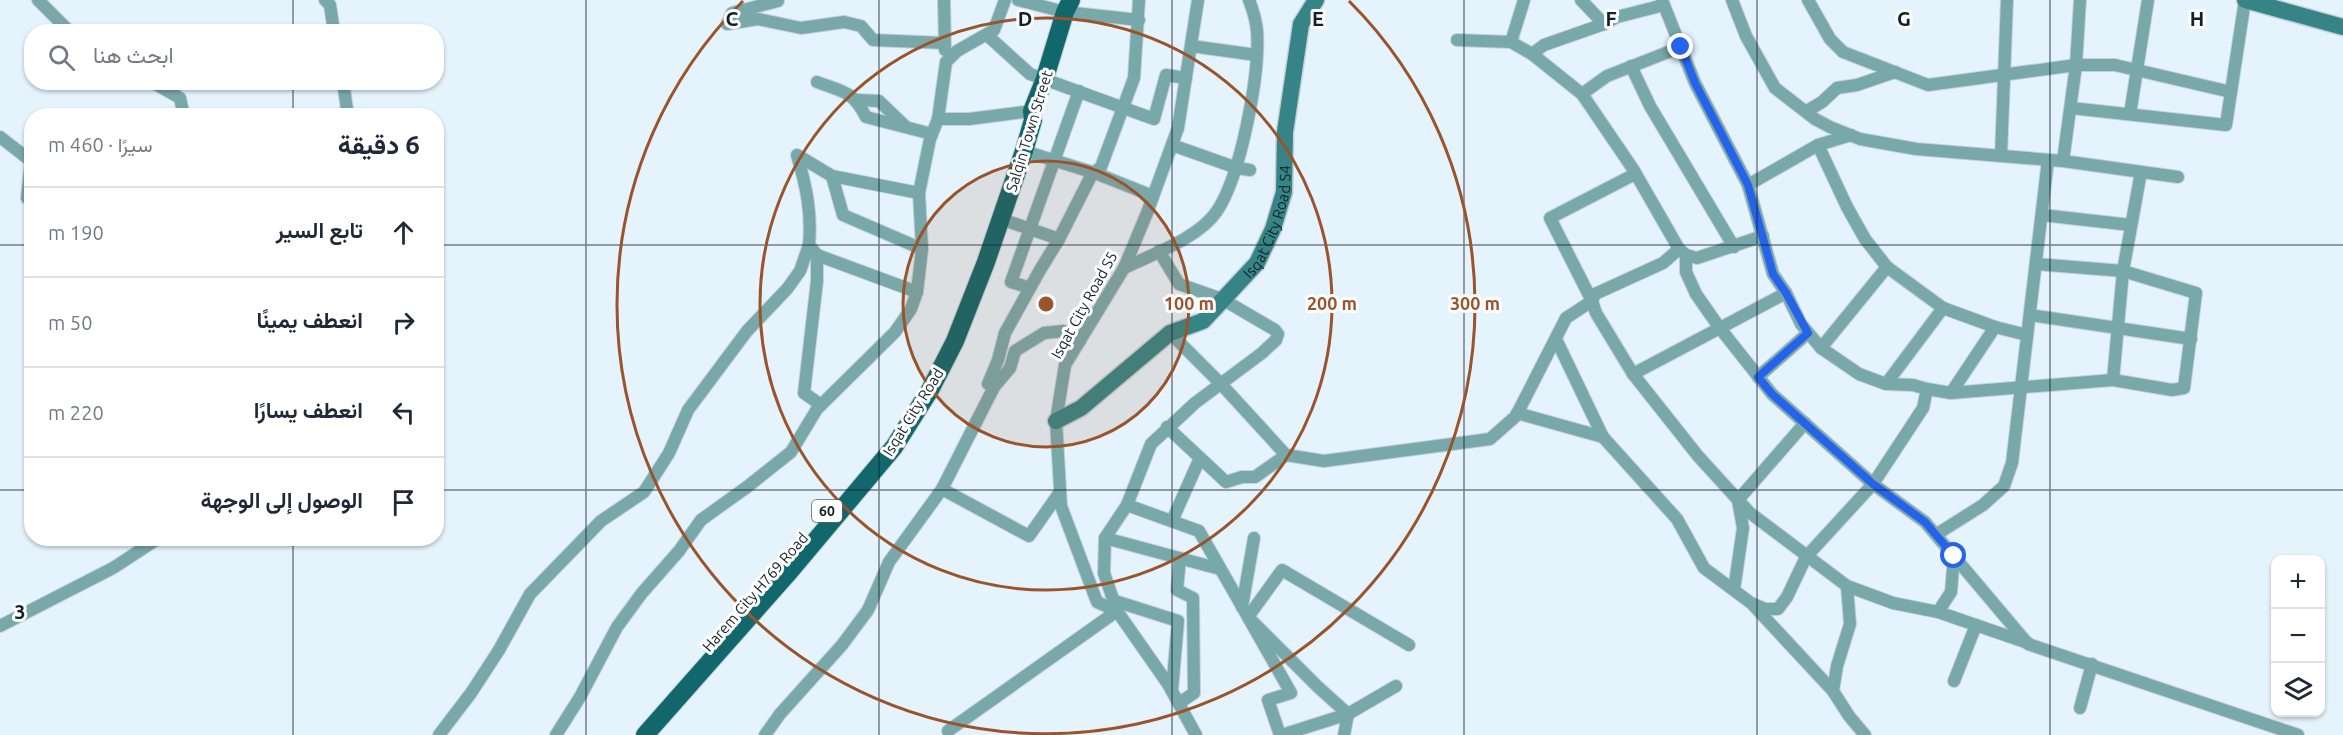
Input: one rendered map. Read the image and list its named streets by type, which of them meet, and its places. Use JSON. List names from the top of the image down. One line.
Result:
{"streets":{"main road":["Salqin Town Street","Isqat City Road","60","Harem City H769 Road"],"street":["Isqat City Road S4","Isqat City Road S5"]},"crossings":[["Salqin Town Street","Isqat City Road"],["Salqin Town Street","Harem City H769 Road"],["Isqat City Road S4","Isqat City Road S5"],["Isqat City Road","Harem City H769 Road"]],"page":{"search":"ابحث هنا","heading":["6 دقيقة","سيرًا · 460 m"],"list":[["تابع السير","190 m"],["انعطف يمينًا","50 m"],["انعطف يسارًا","220 m"],"الوصول إلى الوجهة"],"map_buttons":["+","−"]},"grid":{"columns":["C","D","E","F","G","H"],"rows":["3"]},"rings":["100 m","200 m","300 m"]}
